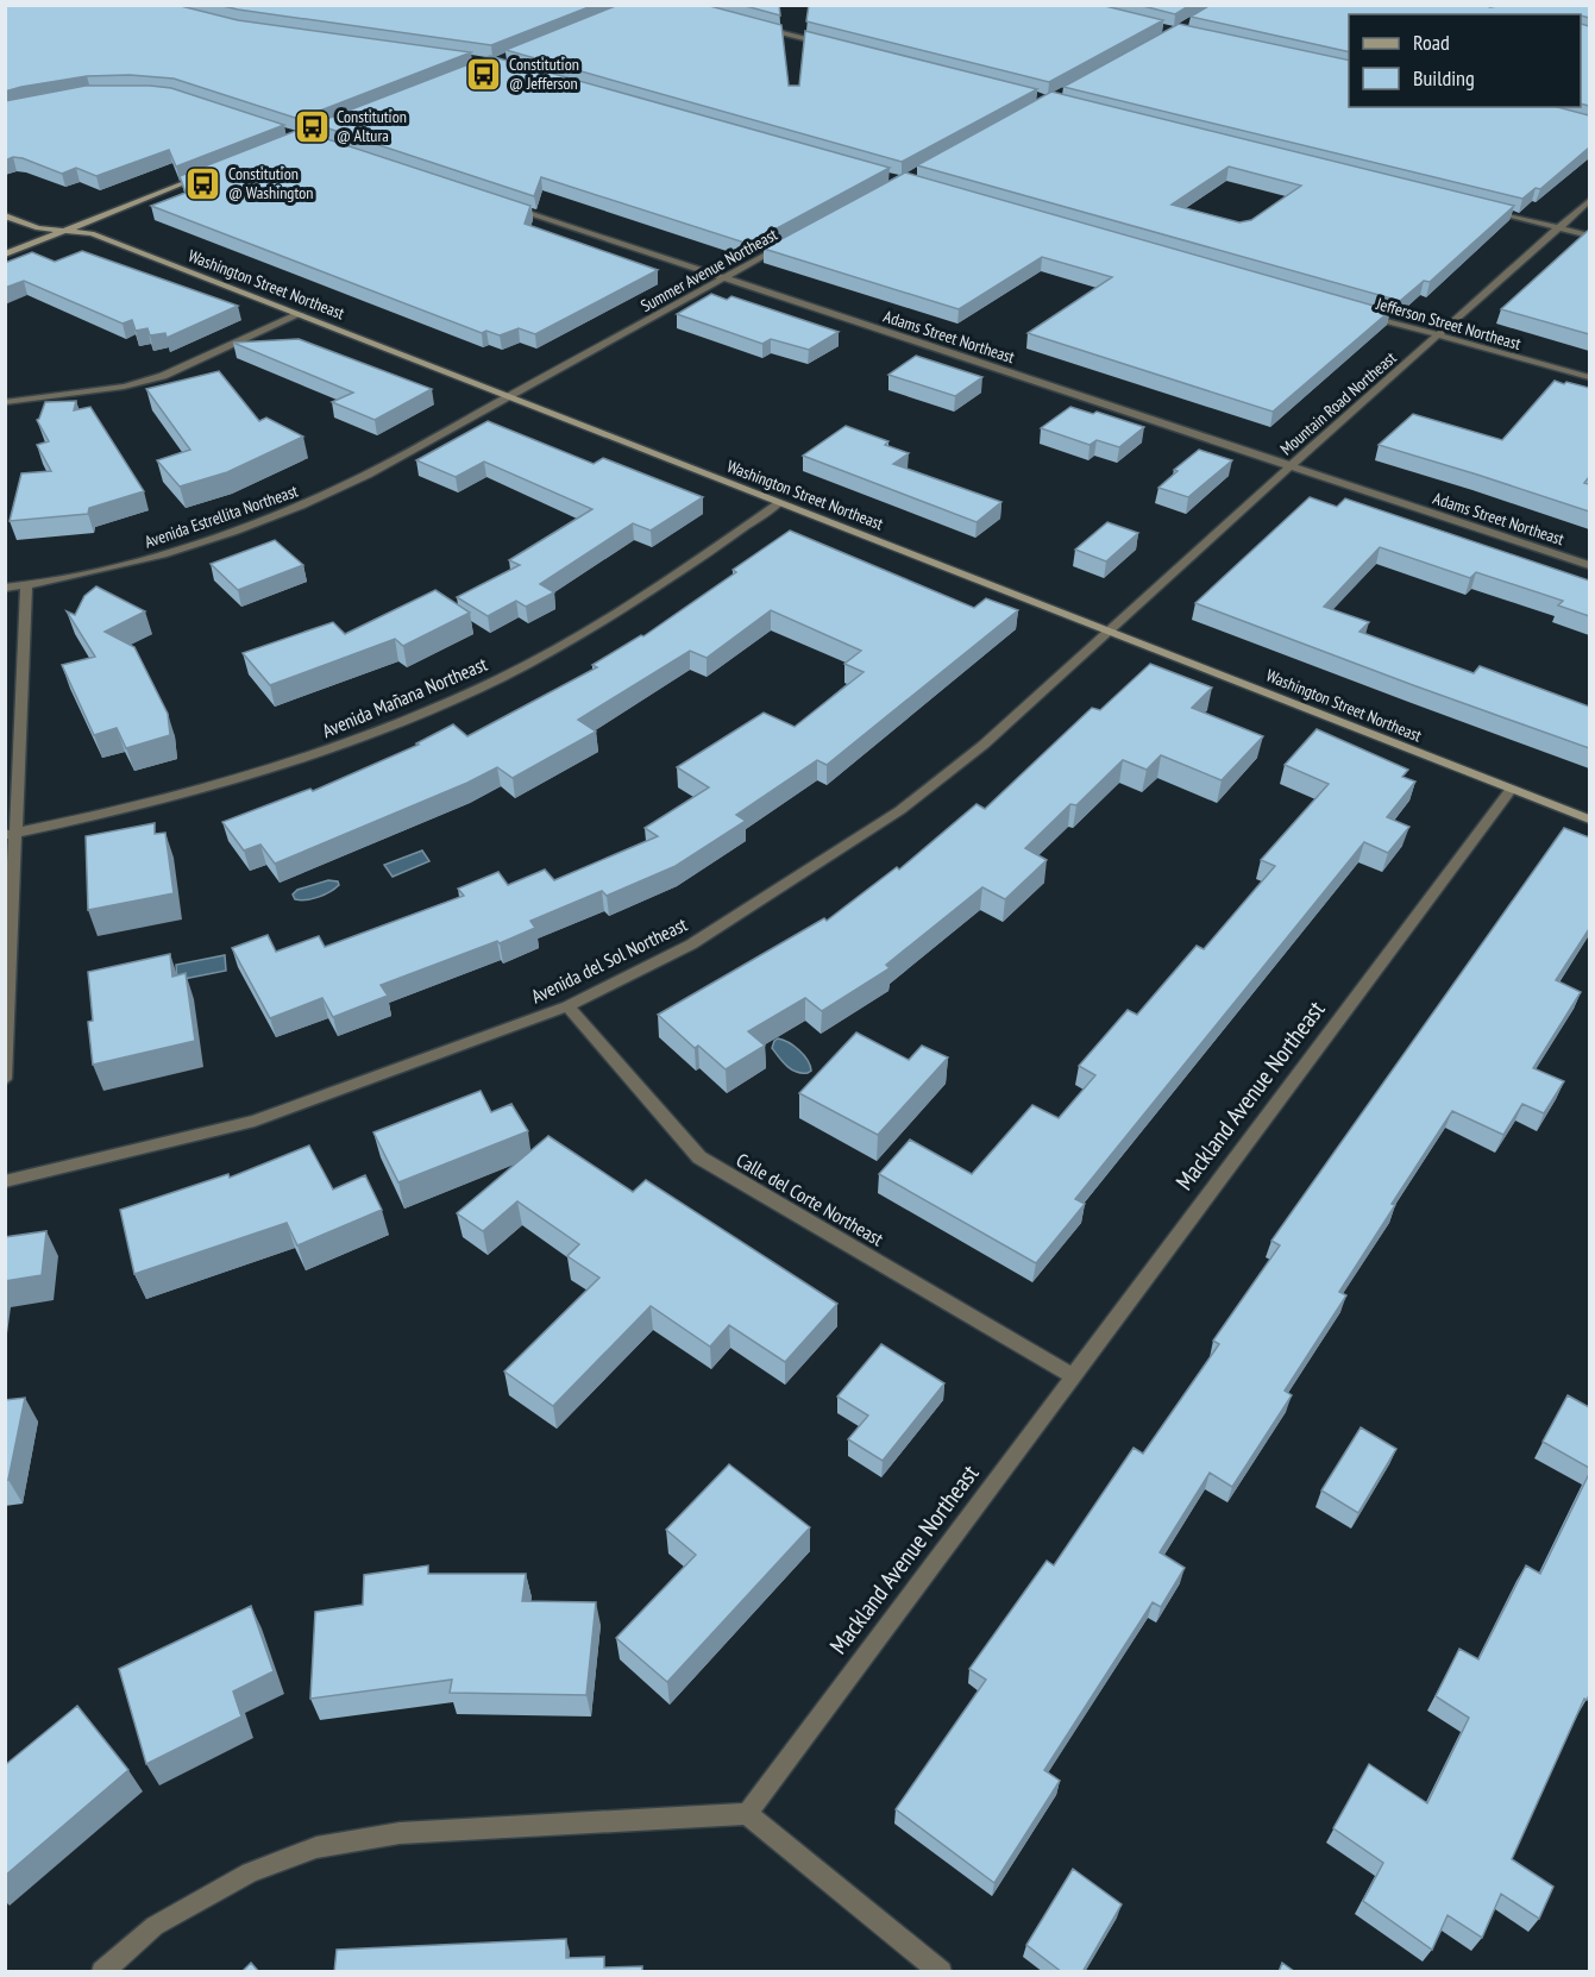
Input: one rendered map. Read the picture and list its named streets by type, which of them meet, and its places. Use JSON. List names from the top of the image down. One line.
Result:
{"streets":{"street":["Summer Avenue Northeast","Washington Street Northeast","Jefferson Street Northeast","Adams Street Northeast","Mountain Road Northeast","Avenida Estrellita Northeast","Avenida Mañana Northeast","Avenida del Sol Northeast","Mackland Avenue Northeast","Calle del Corte Northeast"]},"crossings":[["Summer Avenue Northeast","Washington Street Northeast"],["Summer Avenue Northeast","Adams Street Northeast"],["Summer Avenue Northeast","Avenida Estrellita Northeast"],["Washington Street Northeast","Mountain Road Northeast"],["Washington Street Northeast","Avenida Estrellita Northeast"],["Washington Street Northeast","Avenida Mañana Northeast"],["Washington Street Northeast","Avenida del Sol Northeast"],["Washington Street Northeast","Mackland Avenue Northeast"],["Jefferson Street Northeast","Mountain Road Northeast"],["Adams Street Northeast","Mountain Road Northeast"],["Mountain Road Northeast","Avenida del Sol Northeast"],["Avenida del Sol Northeast","Calle del Corte Northeast"],["Mackland Avenue Northeast","Calle del Corte Northeast"]],"places":{"bus stop":["Constitution @ Jefferson","Constitution @ Altura","Constitution @ Washington"]},"legend":["Road","Building"]}
